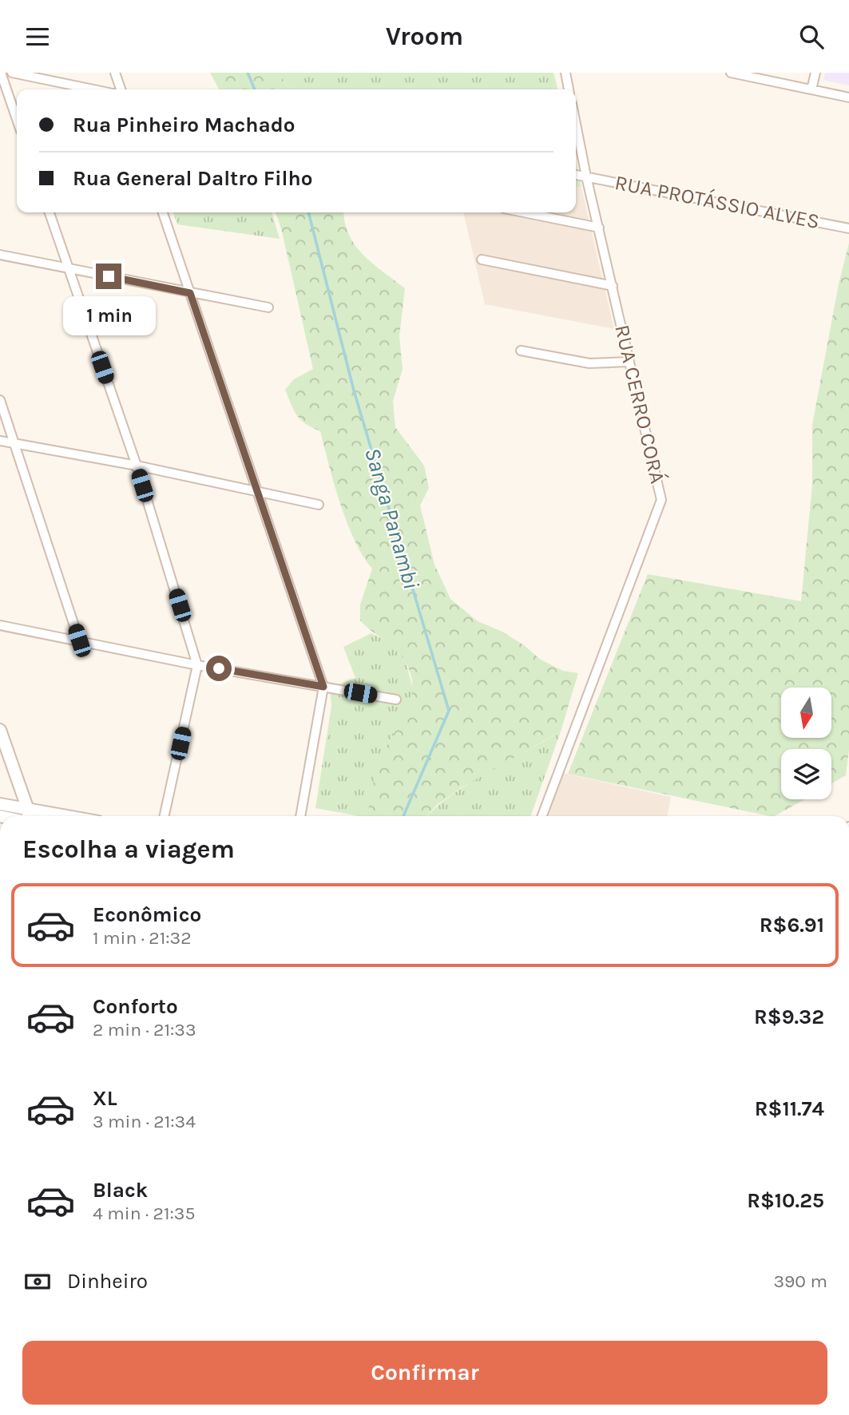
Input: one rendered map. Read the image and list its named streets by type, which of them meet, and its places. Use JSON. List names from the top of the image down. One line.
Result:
{"streets":{"street":["RUA PROTÁSSIO ALVES","RUA CERRO CORÁ"]},"crossings":[["RUA PROTÁSSIO ALVES","RUA CERRO CORÁ"]],"water":["Sanga Panambi"],"north":"bottom","page":{"header":"Vroom","banner":["Rua Pinheiro Machado","Rua General Daltro Filho"],"bubble":"1 min","heading":"Escolha a viagem","list":[{"name":"Econômico","note":"1 min · 21:32","value":"R$6.91"},{"name":"Conforto","note":"2 min · 21:33","value":"R$9.32"},{"name":"XL","note":"3 min · 21:34","value":"R$11.74"},{"name":"Black","note":"4 min · 21:35","value":"R$10.25"}],"pay":["Dinheiro","390 m"],"buttons":"Confirmar"}}
